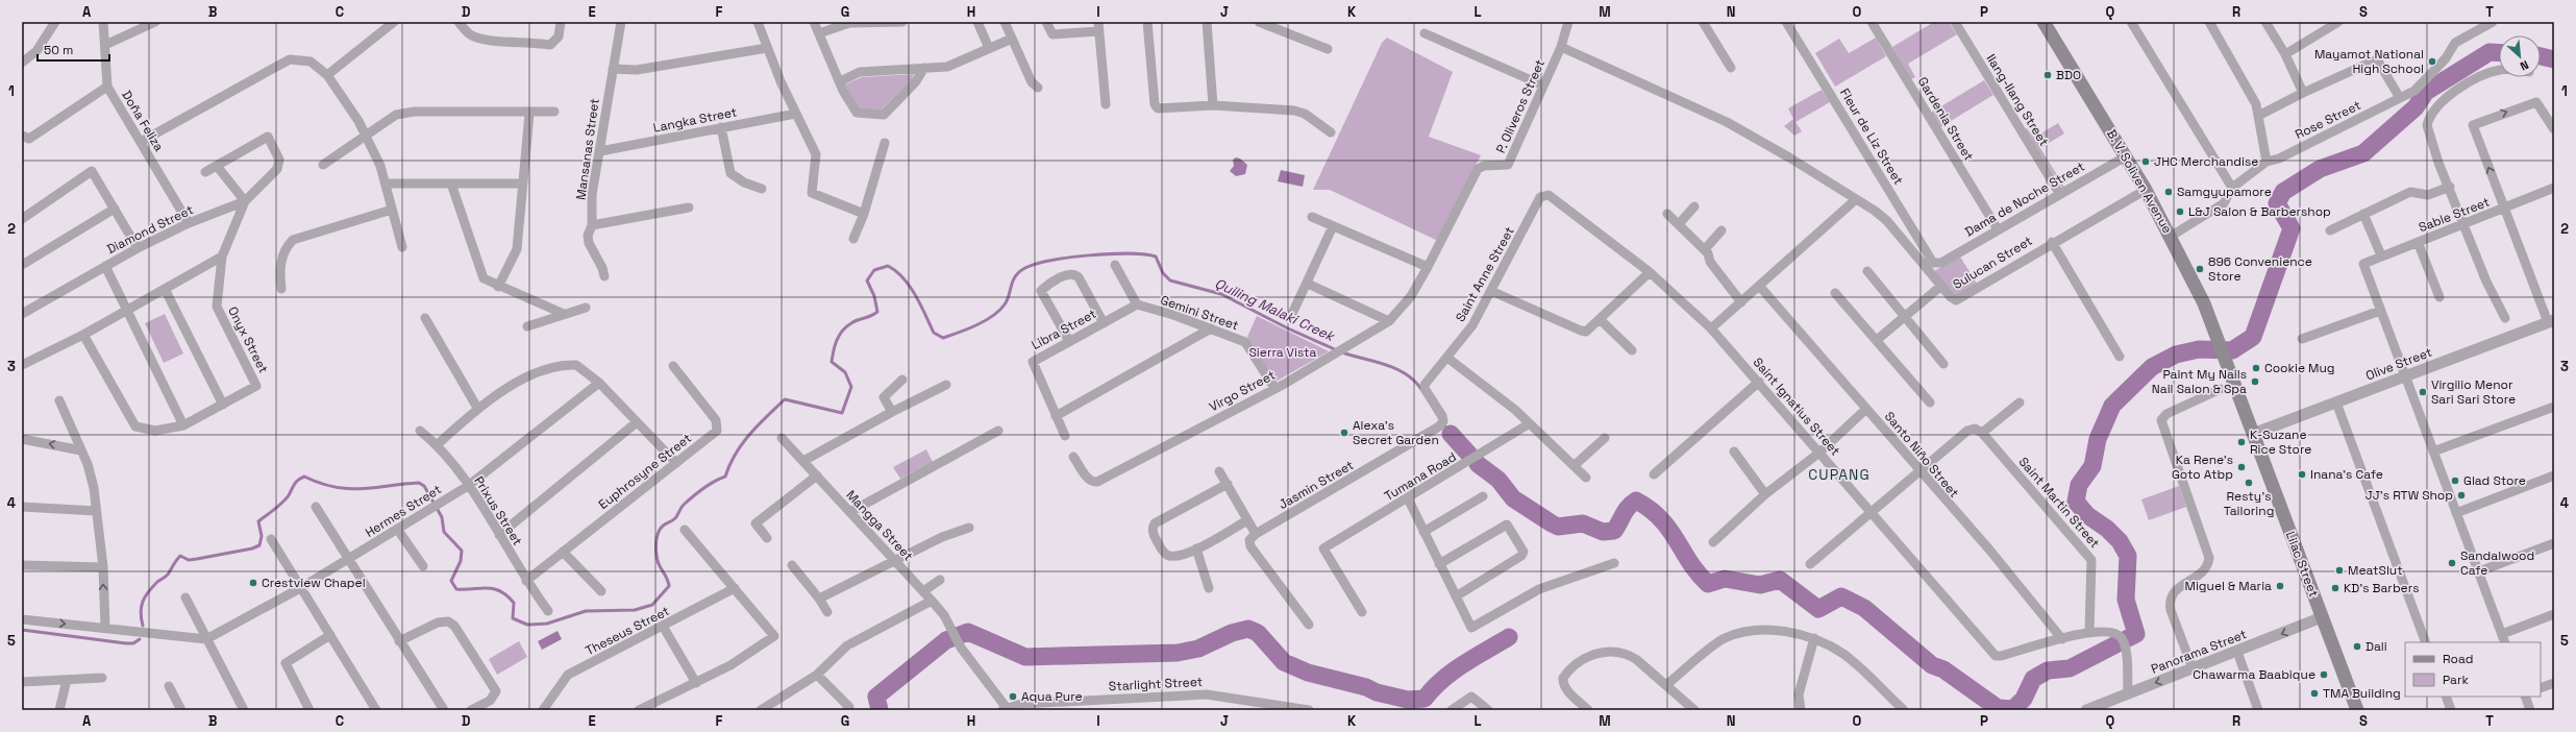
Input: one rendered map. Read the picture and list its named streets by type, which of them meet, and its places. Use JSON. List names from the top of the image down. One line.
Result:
{"streets":{"main road":["B. V. Soliven Avenue","Lilac Street"],"street":["Ilang-Ilang Street","P. Oliveros Street","Gardenia Street","Langka Street","Rose Street","Doña Feliza","Fleur de Liz Street","Mansanas Street","Dama de Noche Street","Sable Street","Diamond Street","Sulucan Street","Saint Anne Street","Gemini Street","Libra Street","Onyx Street","Olive Street","Virgo Street","Saint Ignatius Street","Santo Niño Street","Euphrosyne Street","Tumana Road","Jasmin Street","Saint Martin Street","Hermes Street","Prixus Street","Mangga Street","Theseus Street","Panorama Street","Starlight Street"]},"crossings":[["Ilang-Ilang Street","Dama de Noche Street"],["P. Oliveros Street","Sulucan Street"],["P. Oliveros Street","Virgo Street"],["Gardenia Street","Dama de Noche Street"],["Langka Street","Mansanas Street"],["Rose Street","B. V. Soliven Avenue"],["Doña Feliza","Diamond Street"],["Fleur de Liz Street","Dama de Noche Street"],["B. V. Soliven Avenue","Dama de Noche Street"],["B. V. Soliven Avenue","Sulucan Street"],["B. V. Soliven Avenue","Lilac Street"],["Diamond Street","Onyx Street"],["Saint Anne Street","Saint Ignatius Street"],["Saint Anne Street","Jasmin Street"],["Gemini Street","Libra Street"],["Gemini Street","Virgo Street"],["Olive Street","Lilac Street"],["Saint Ignatius Street","Santo Niño Street"],["Saint Ignatius Street","Saint Martin Street"],["Saint Ignatius Street","Panorama Street"],["Euphrosyne Street","Prixus Street"],["Hermes Street","Prixus Street"],["Mangga Street","Starlight Street"],["Lilac Street","Panorama Street"]],"one_way":["Panorama Street"],"districts":["CUPANG"],"water":["Quiling Malaki Creek"],"parks":["Sierra Vista"],"places":["Mayamot National High School","BDO","JHC Merchandise","Samgyupamore","L&J Salon & Barbershop","896 Convenience Store","Cookie Mug","Paint My Nails Nail Salon & Spa","Virgilio Menor Sari Sari Store","Alexa's Secret Garden","K-Suzane Rice Store","Ka Rene's Goto Atbp","Inana's Cafe","Glad Store","Resty's Tailoring","JJ's RTW Shop","Sandalwood Cafe","MeatSlut","Crestview Chapel","Miguel & Maria","KD's Barbers","Dali","Chawarma Baabique","TMA Building","Aqua Pure"],"legend":["Road","Park"],"scale_bar":"50 m","north":"bottom right","grid":{"columns":["A","B","C","D","E","F","G","H","I","J","K","L","M","N","O","P","Q","R","S","T"],"rows":["1","2","3","4","5"]}}
